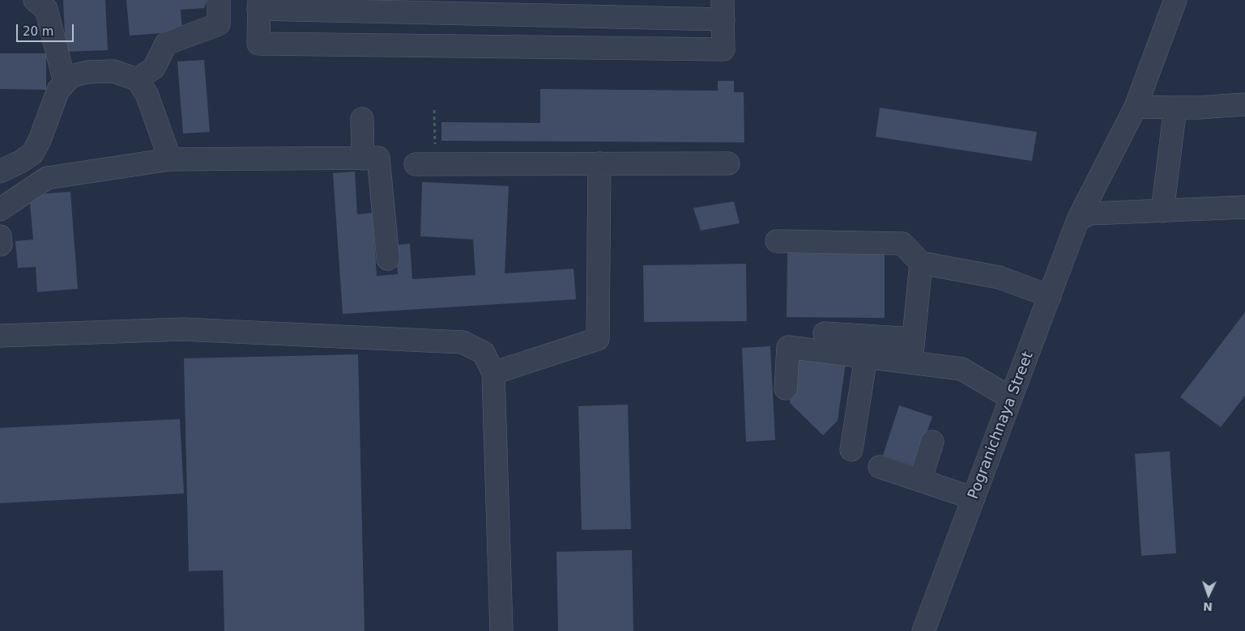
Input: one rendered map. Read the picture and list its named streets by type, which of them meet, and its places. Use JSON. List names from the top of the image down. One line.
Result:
{"streets":{"street":["Pogranichnaya Street"]},"scale_bar":"20 m","north":"bottom"}
